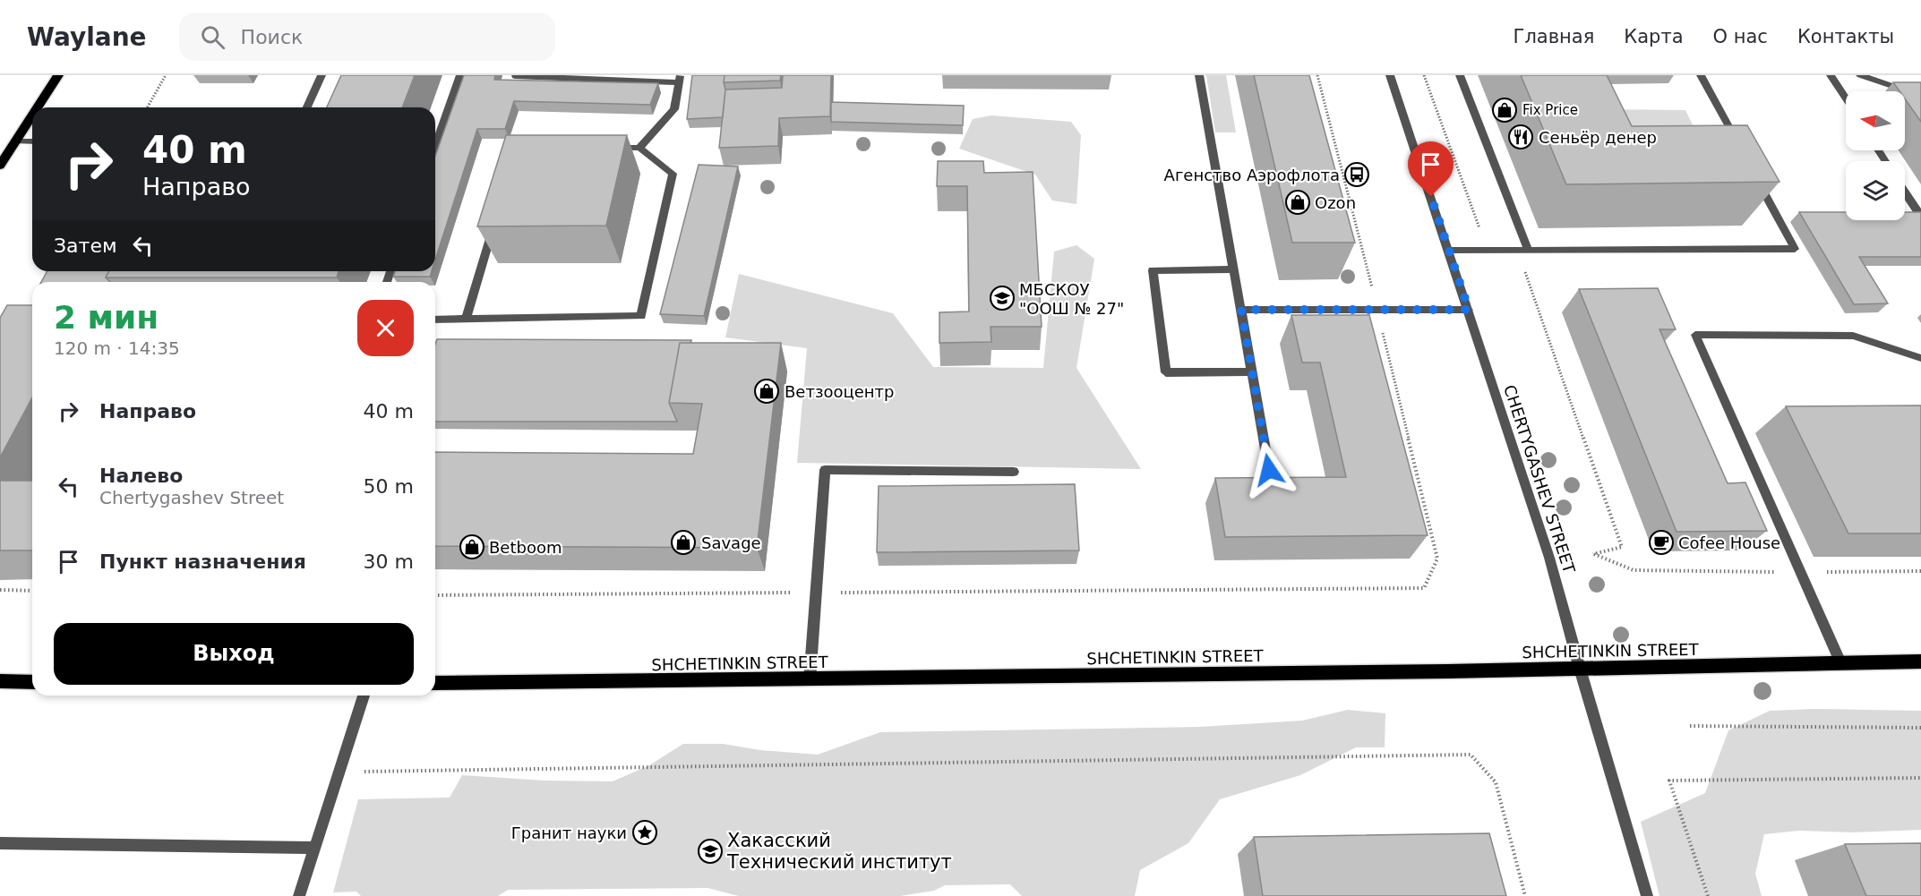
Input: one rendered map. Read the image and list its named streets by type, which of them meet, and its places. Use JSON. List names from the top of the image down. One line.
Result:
{"streets":{"main road":["SHCHETINKIN STREET"],"street":["CHERTYGASHEV STREET"]},"crossings":[["CHERTYGASHEV STREET","SHCHETINKIN STREET"]],"places":{"shop":["Fix Price","Ozon","Ветзооцентр","Savage","Betboom"],"restaurant":["Сеньёр денер"],"bus stop":["Агенство Аэрофлота"],"school or university":["МБСКОУ \"ООШ № 27\"","Хакасский Технический институт"],"cafe":["Cofee House"],"place":["Гранит науки"]},"north":"left","page":{"header":"Waylane","search":"Поиск","nav":["Главная","Карта","О нас","Контакты"],"turn":["40 m","Направо"],"then":"Затем","heading":["2 мин","120 m · 14:35"],"list":[{"name":"Направо","value":"40 m"},{"name":"Налево","note":"Chertygashev Street","value":"50 m"},{"name":"Пункт назначения","value":"30 m"}],"buttons":"Выход"}}
